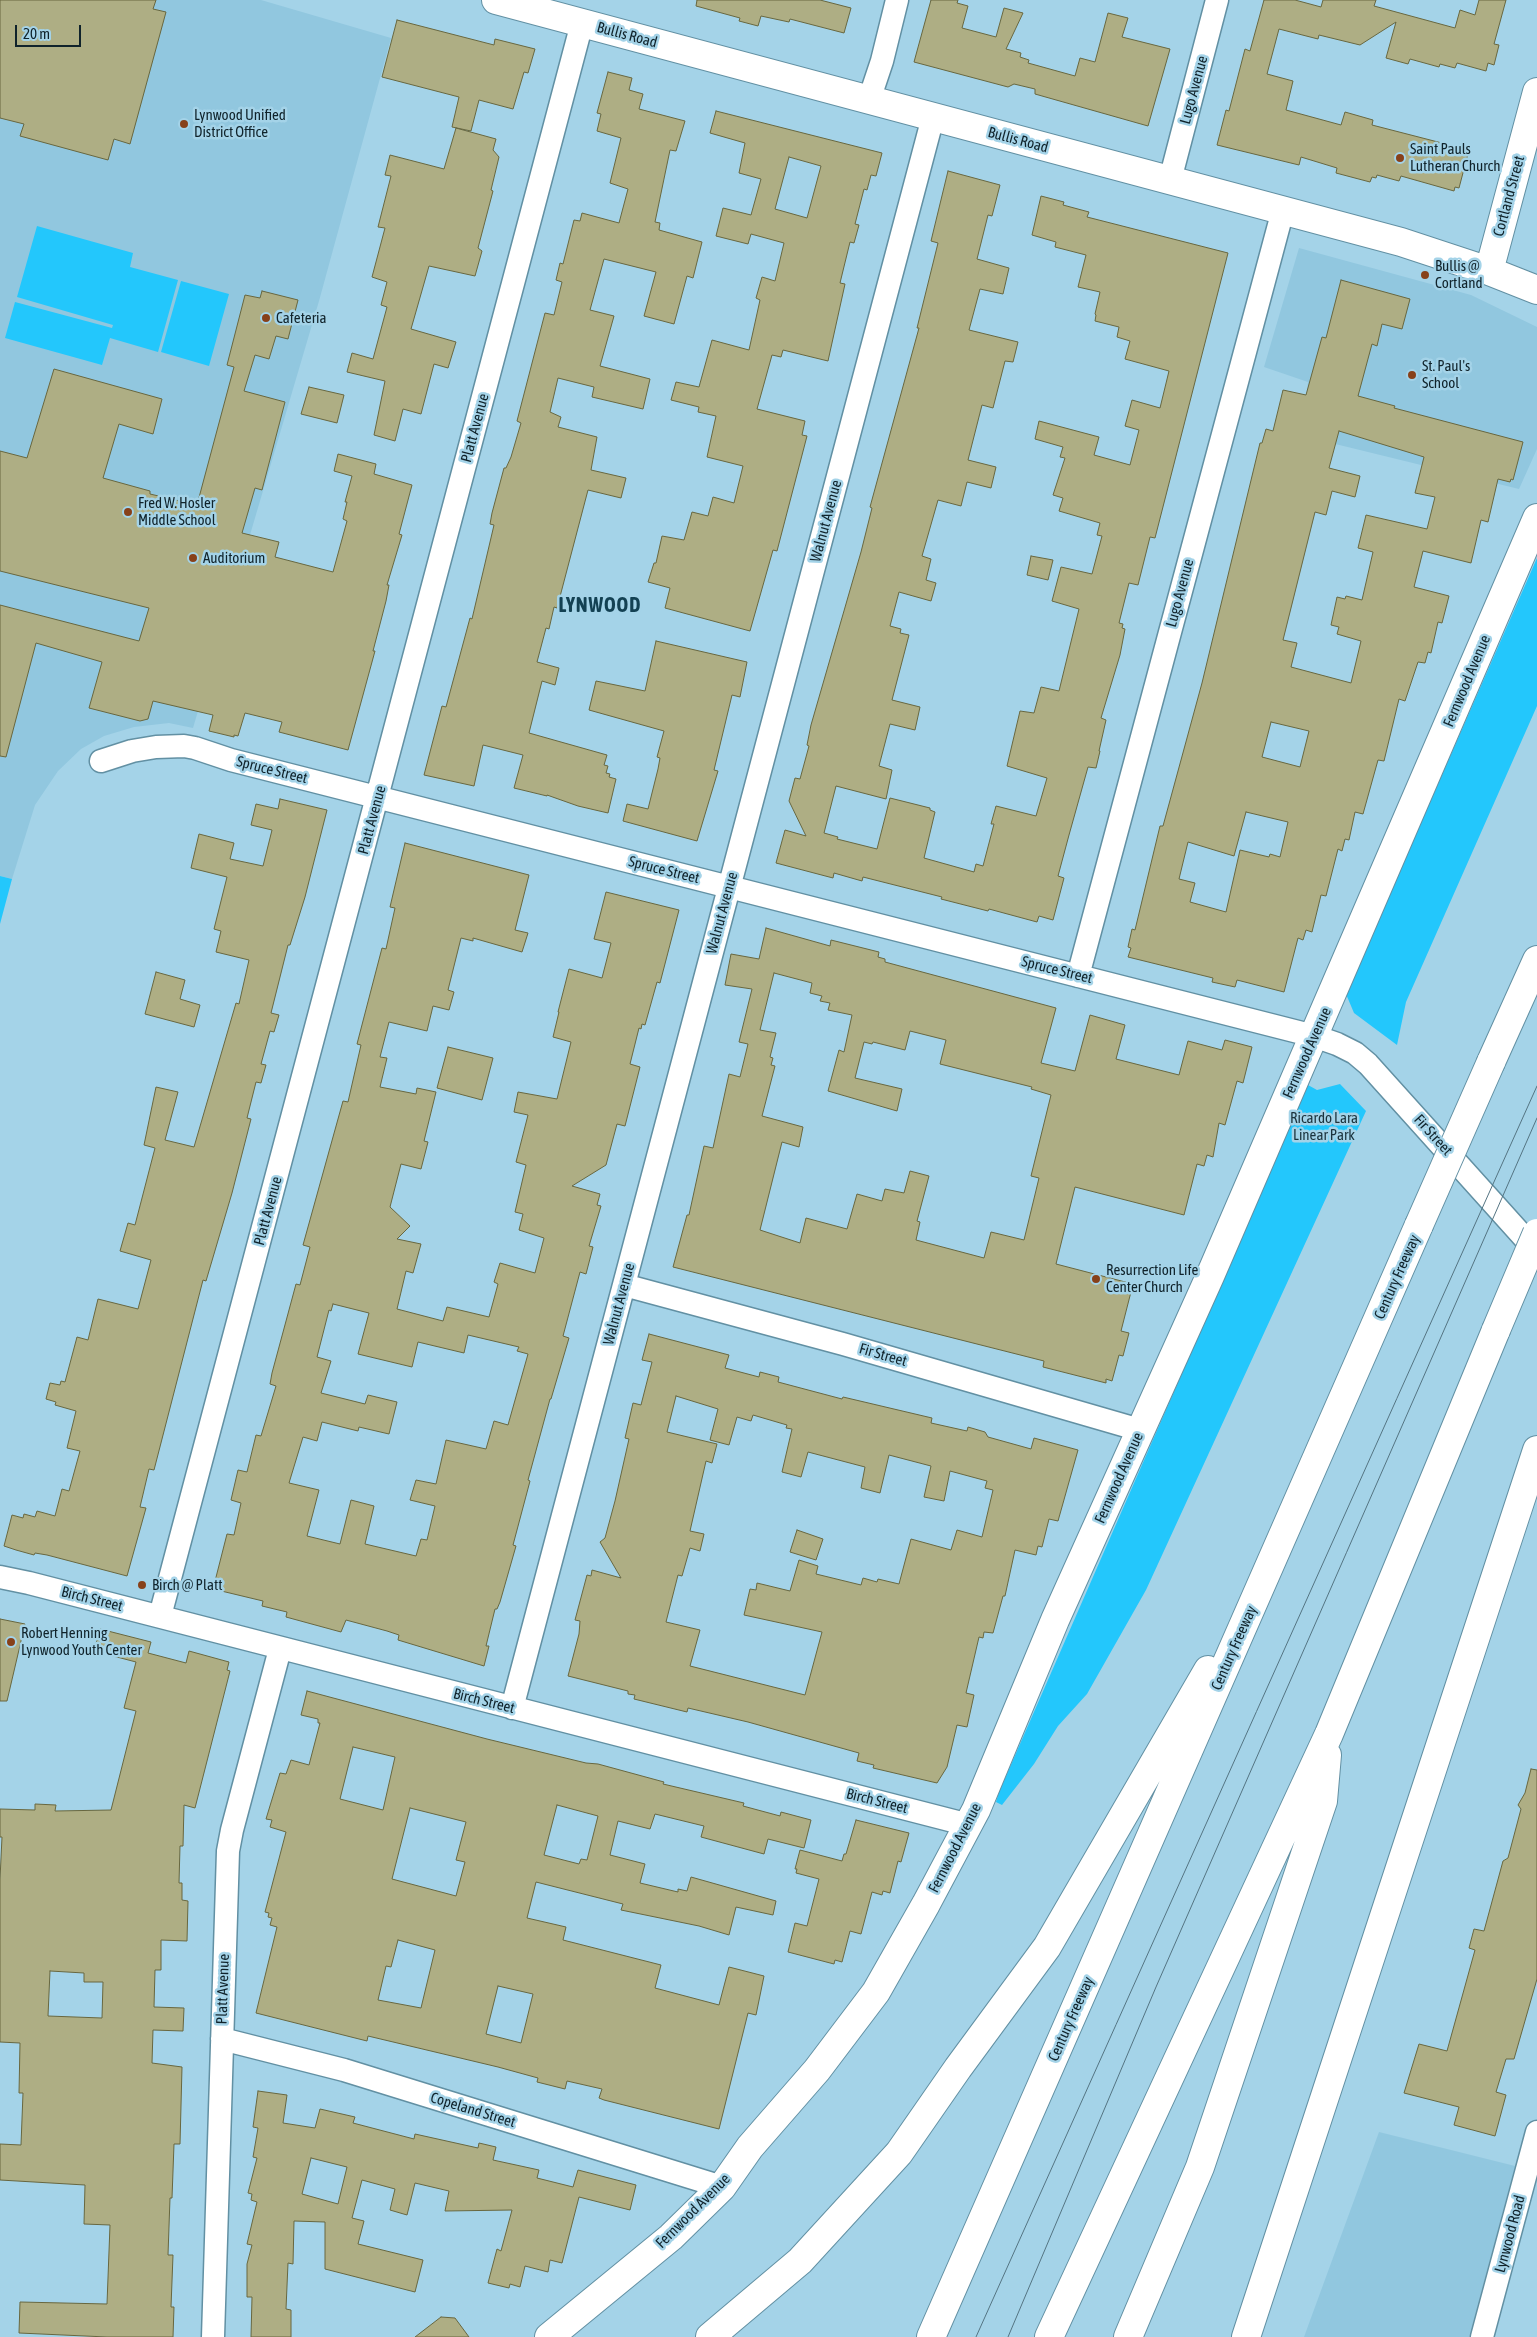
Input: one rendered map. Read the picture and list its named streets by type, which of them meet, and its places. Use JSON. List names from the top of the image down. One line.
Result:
{"streets":{"main road":["Bullis Road","Cortland Street","Fernwood Avenue","Century Freeway"],"street":["Lugo Avenue","Platt Avenue","Walnut Avenue","Spruce Street","Fir Street","Birch Street","Copeland Street","Lynwood Road"]},"crossings":[["Bullis Road","Lugo Avenue"],["Bullis Road","Cortland Street"],["Bullis Road","Platt Avenue"],["Bullis Road","Walnut Avenue"],["Lugo Avenue","Spruce Street"],["Platt Avenue","Spruce Street"],["Platt Avenue","Birch Street"],["Platt Avenue","Copeland Street"],["Walnut Avenue","Spruce Street"],["Walnut Avenue","Fir Street"],["Walnut Avenue","Birch Street"],["Fernwood Avenue","Spruce Street"],["Fernwood Avenue","Fir Street"],["Fernwood Avenue","Birch Street"],["Fernwood Avenue","Copeland Street"],["Spruce Street","Fir Street"]],"districts":["LYNWOOD"],"parks":["Ricardo Lara Linear Park"],"places":["Lynwood Unified District Office","Saint Pauls Lutheran Church","Bullis @ Cortland","Cafeteria","St. Paul's School","Fred W. Hosler Middle School","Auditorium","Resurrection Life Center Church","Birch @ Platt","Robert Henning Lynwood Youth Center"],"scale_bar":"20 m"}
